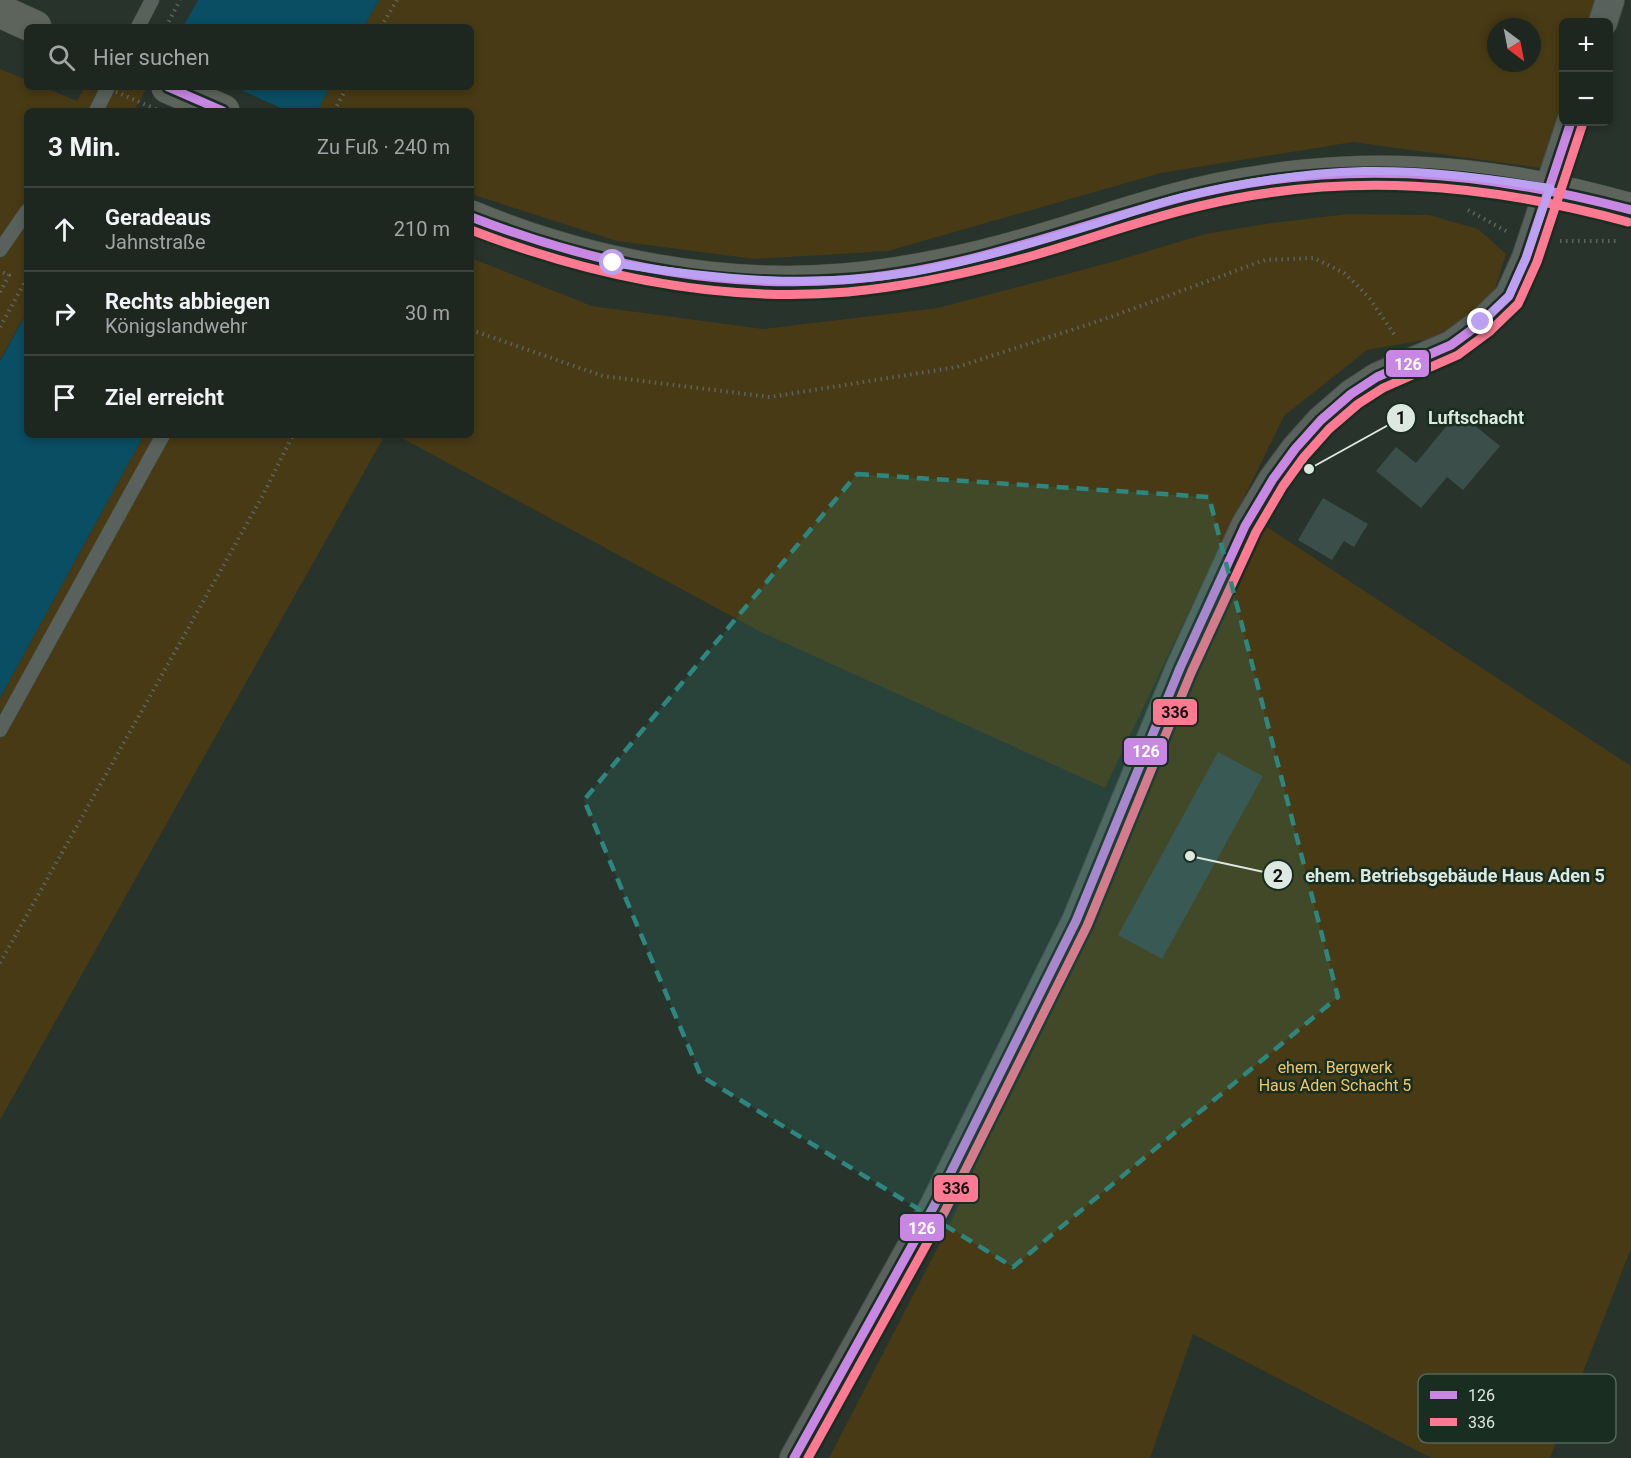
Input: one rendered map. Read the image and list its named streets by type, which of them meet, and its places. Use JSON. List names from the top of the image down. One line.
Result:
{"parks":["ehem. Bergwerk Haus Aden Schacht 5"],"places":["Luftschacht","ehem. Betriebsgebäude Haus Aden 5"],"lines":["transit line 126","transit line 336"],"legend":["126","336"],"north":"bottom right","page":{"map_buttons":["+","−"],"search":"Hier suchen","heading":["3 Min.","Zu Fuß · 240 m"],"list":[["Geradeaus","Jahnstraße","210 m"],["Rechts abbiegen","Königslandwehr","30 m"],"Ziel erreicht"]}}
